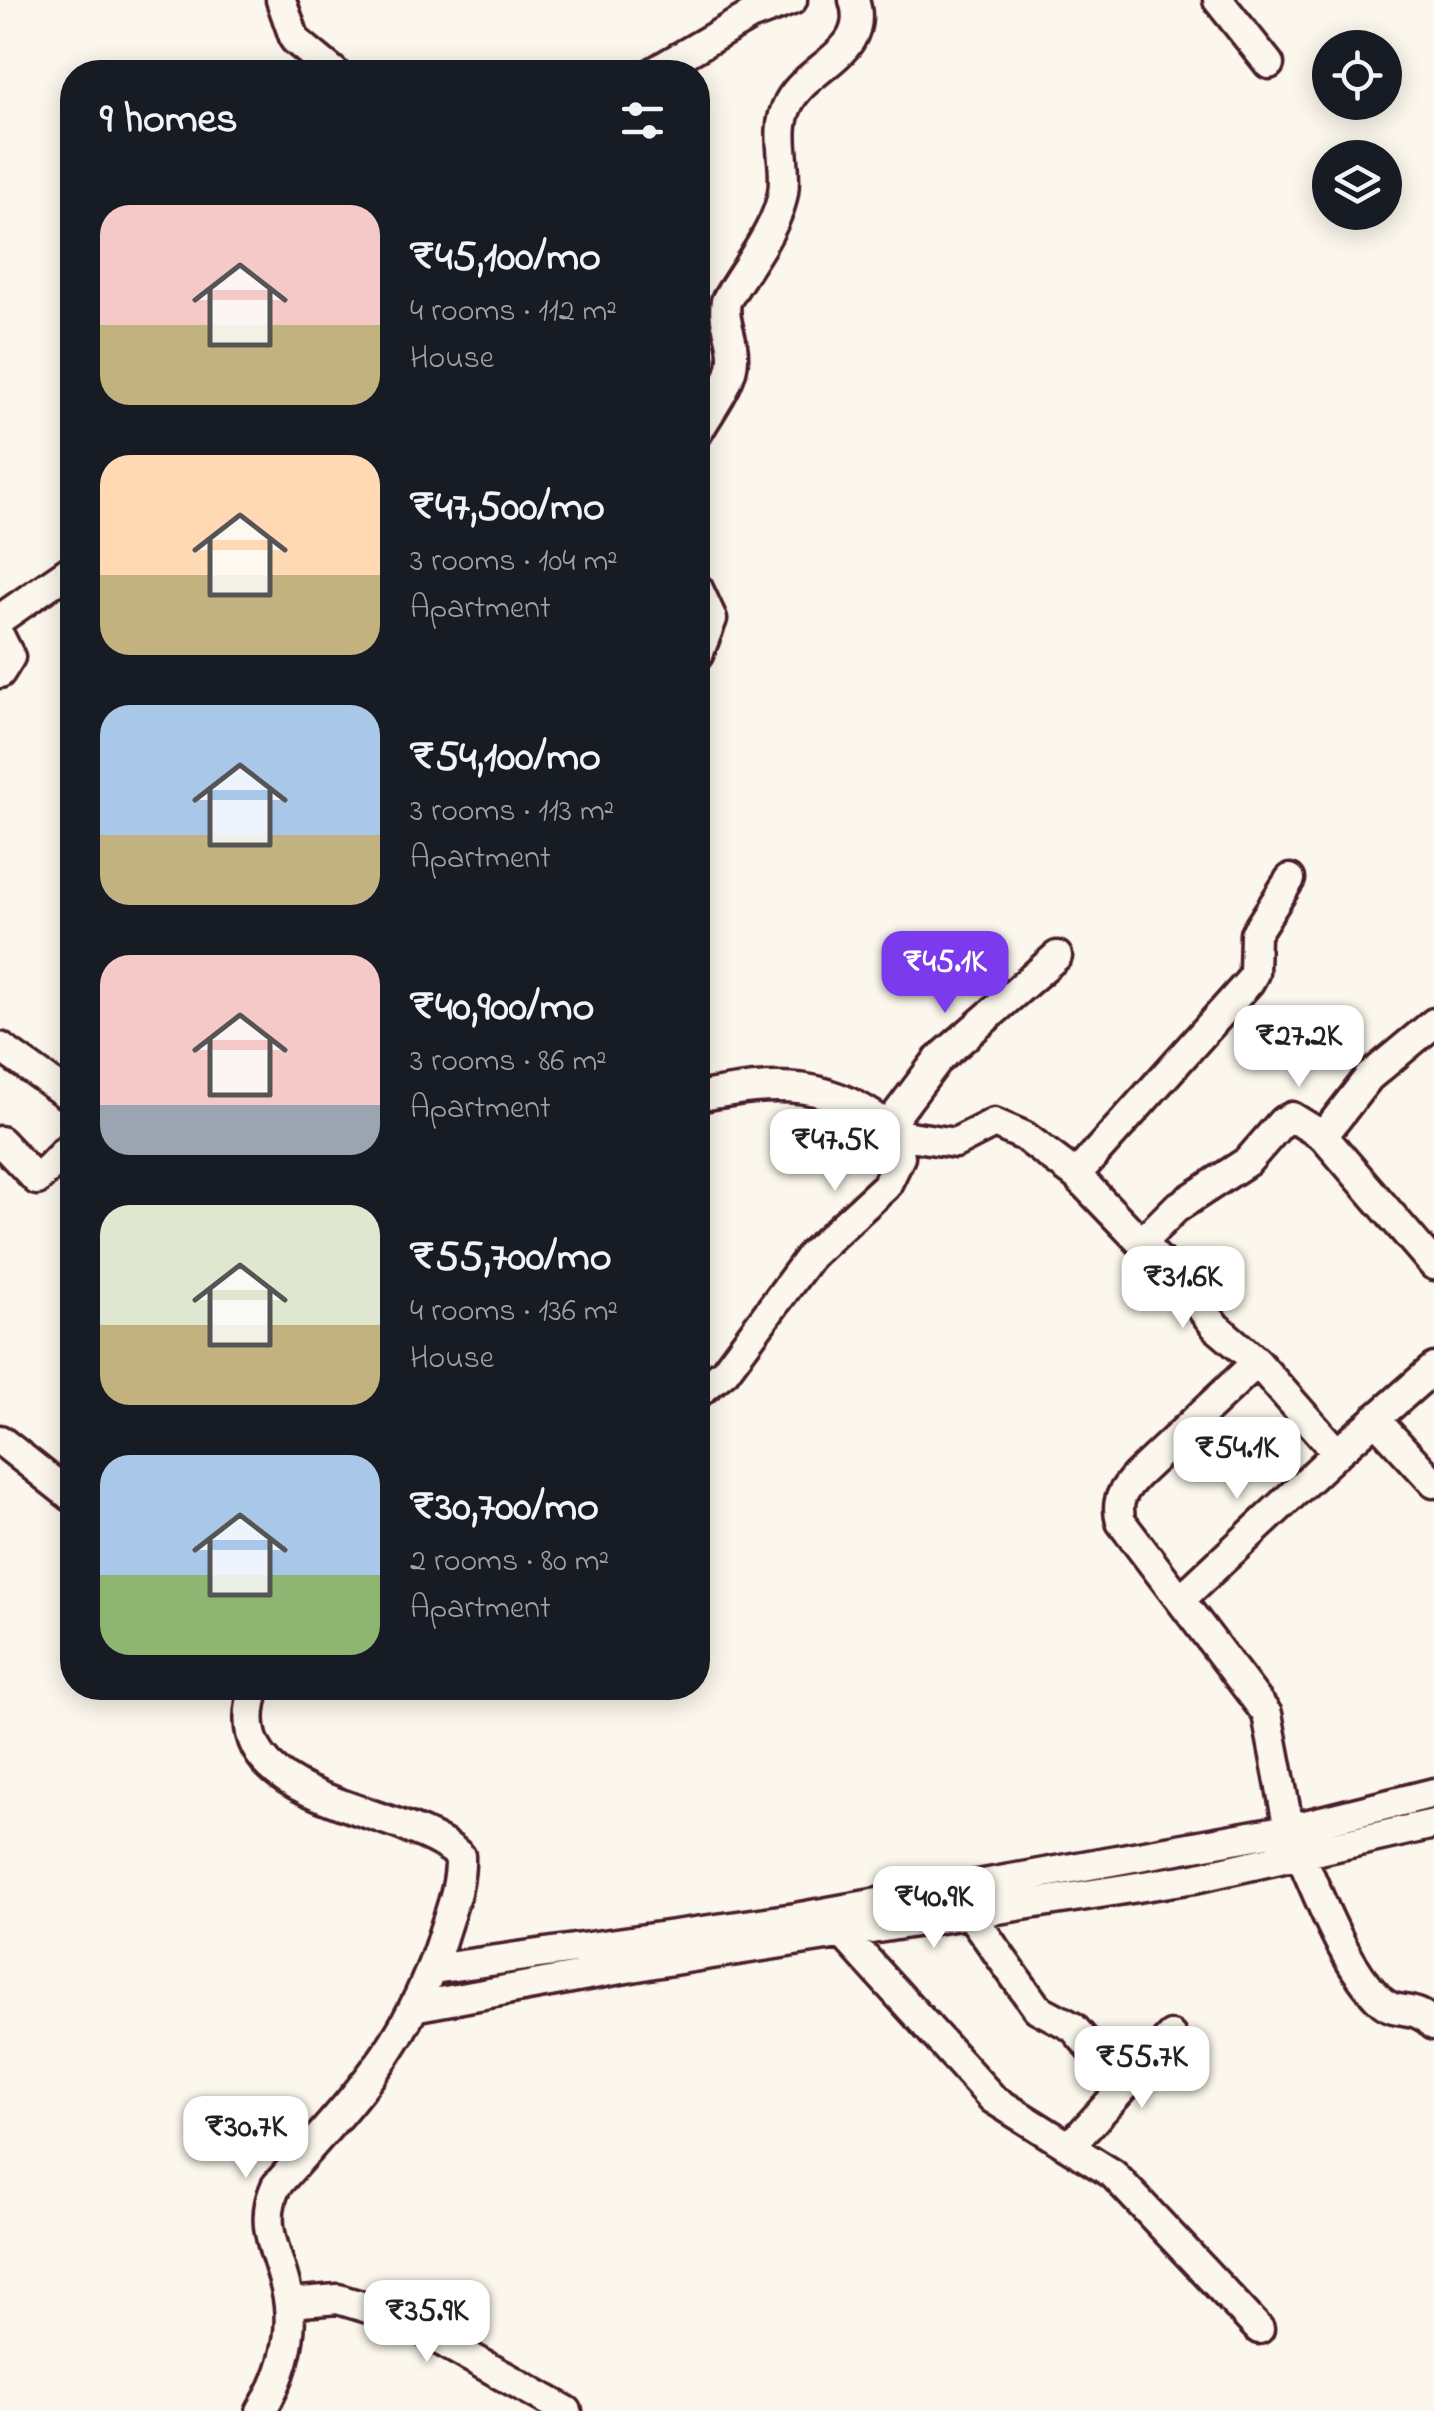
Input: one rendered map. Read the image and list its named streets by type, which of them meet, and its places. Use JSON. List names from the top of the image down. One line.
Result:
{"page":{"heading":"9 homes","list":[{"name":"₹45,100/mo","note":"4 rooms · 112 m² · House"},{"name":"₹47,500/mo","note":"3 rooms · 104 m² · Apartment"},{"name":"₹54,100/mo","note":"3 rooms · 113 m² · Apartment"},{"name":"₹40,900/mo","note":"3 rooms · 86 m² · Apartment"},{"name":"₹55,700/mo","note":"4 rooms · 136 m² · House"},{"name":"₹30,700/mo","note":"2 rooms · 80 m² · Apartment"}],"price":["₹45.1K","₹27.2K","₹47.5K","₹31.6K","₹54.1K","₹40.9K","₹55.7K","₹30.7K","₹35.9K"]}}
